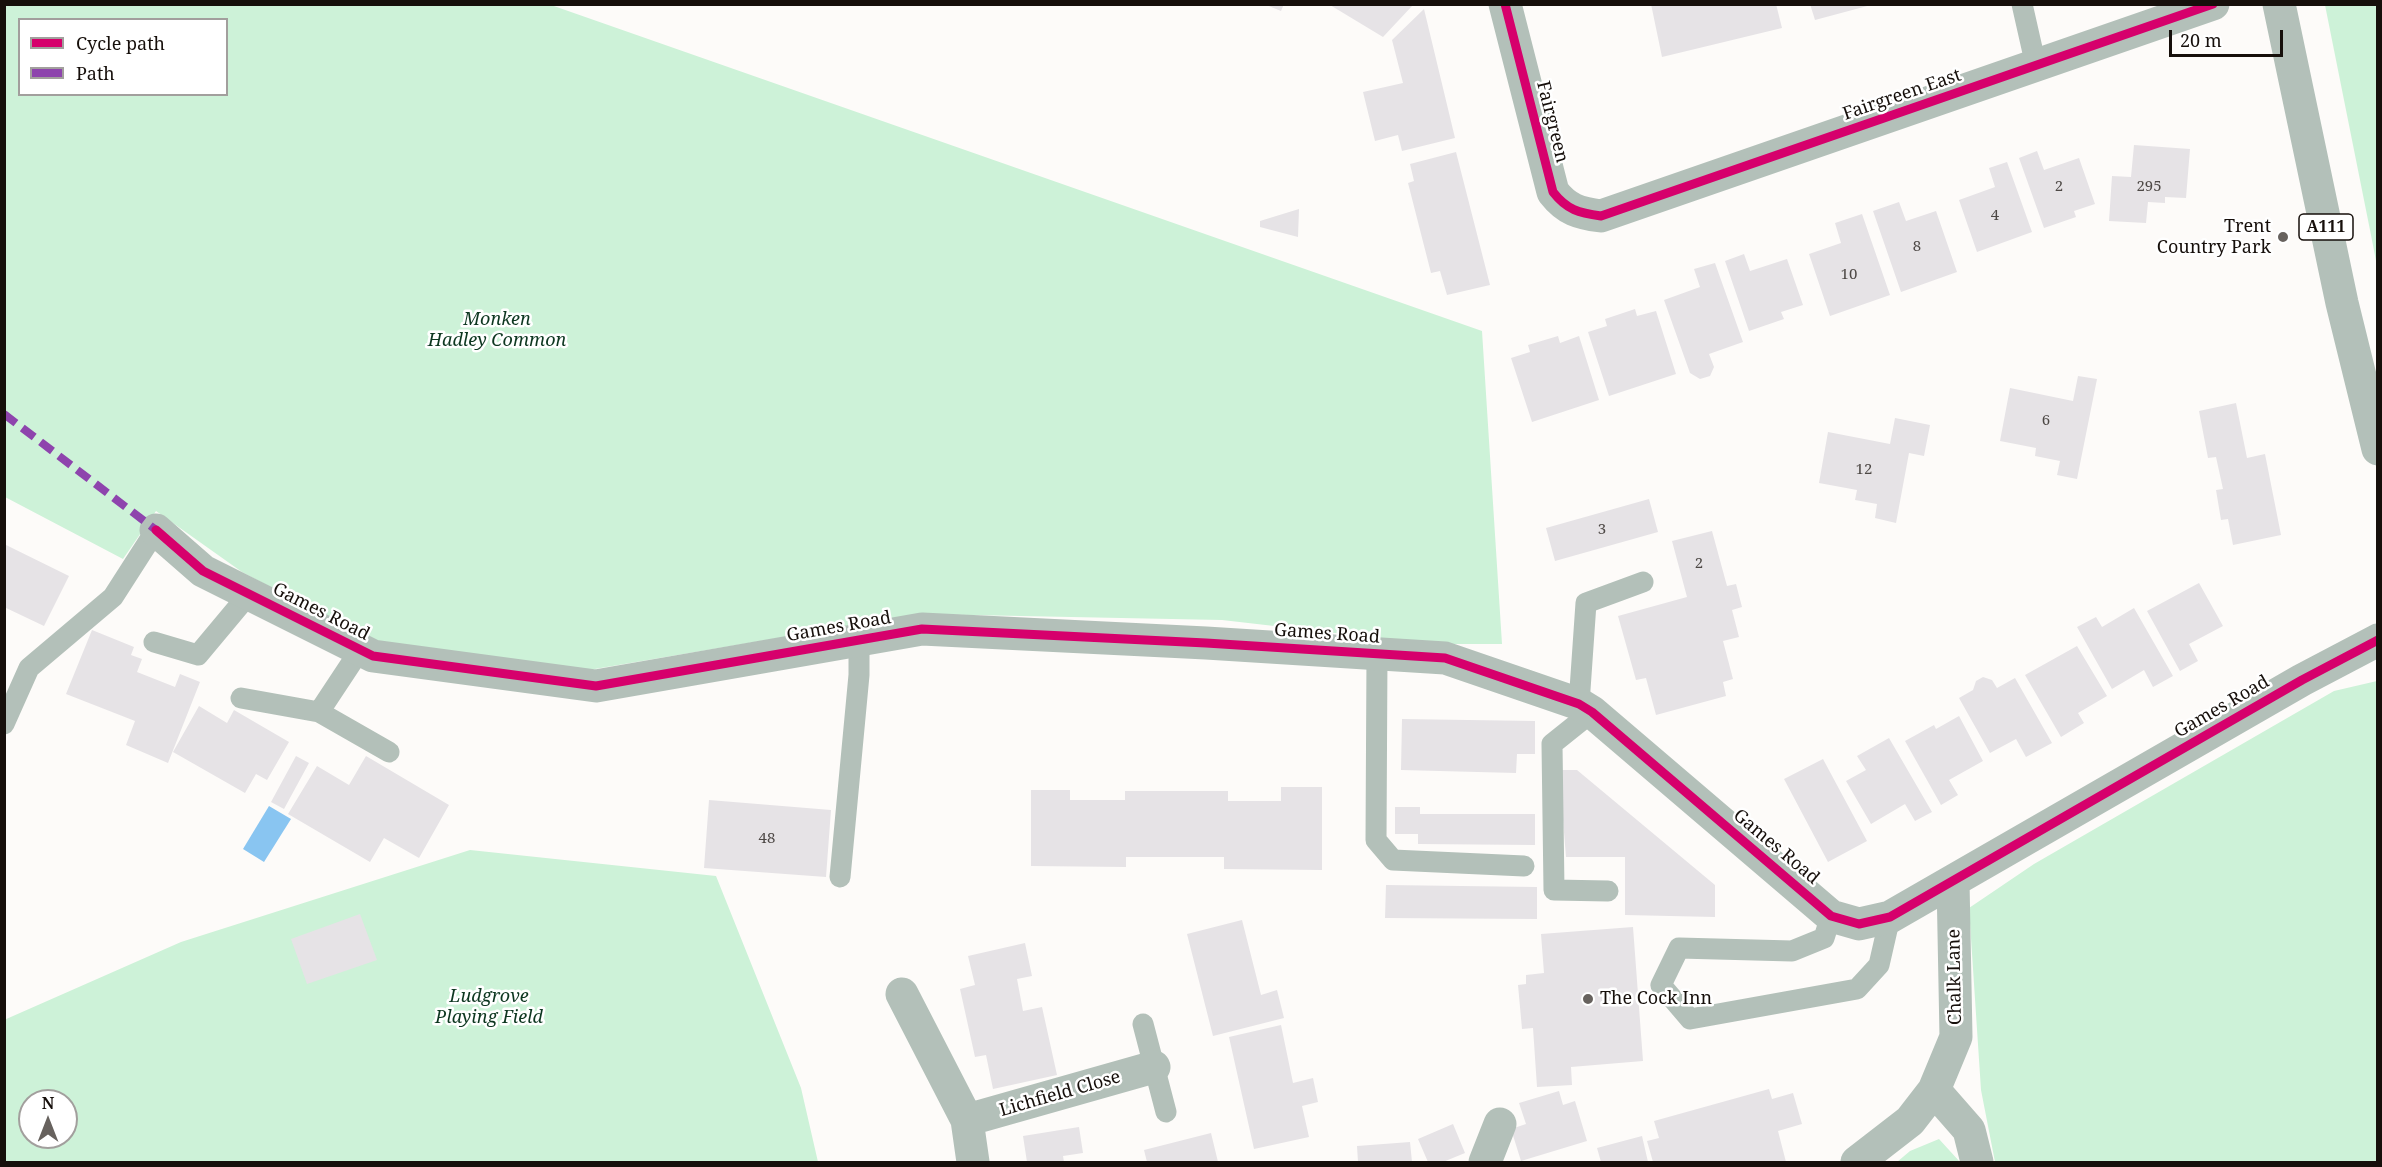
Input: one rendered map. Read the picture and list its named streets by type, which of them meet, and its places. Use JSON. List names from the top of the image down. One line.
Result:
{"streets":{"street":["Fairgreen East","Fairgreen","A111","Games Road","Chalk Lane","Lichfield Close"]},"crossings":[["Fairgreen East","Fairgreen"],["Games Road","Chalk Lane"]],"parks":["Monken Hadley Common","Ludgrove Playing Field"],"places":["Trent Country Park","The Cock Inn"],"house_numbers":["2","295","4","8","10","6","12","3","2","48"],"legend":["Cycle path","Path"],"scale_bar":"20 m","north":"top"}
